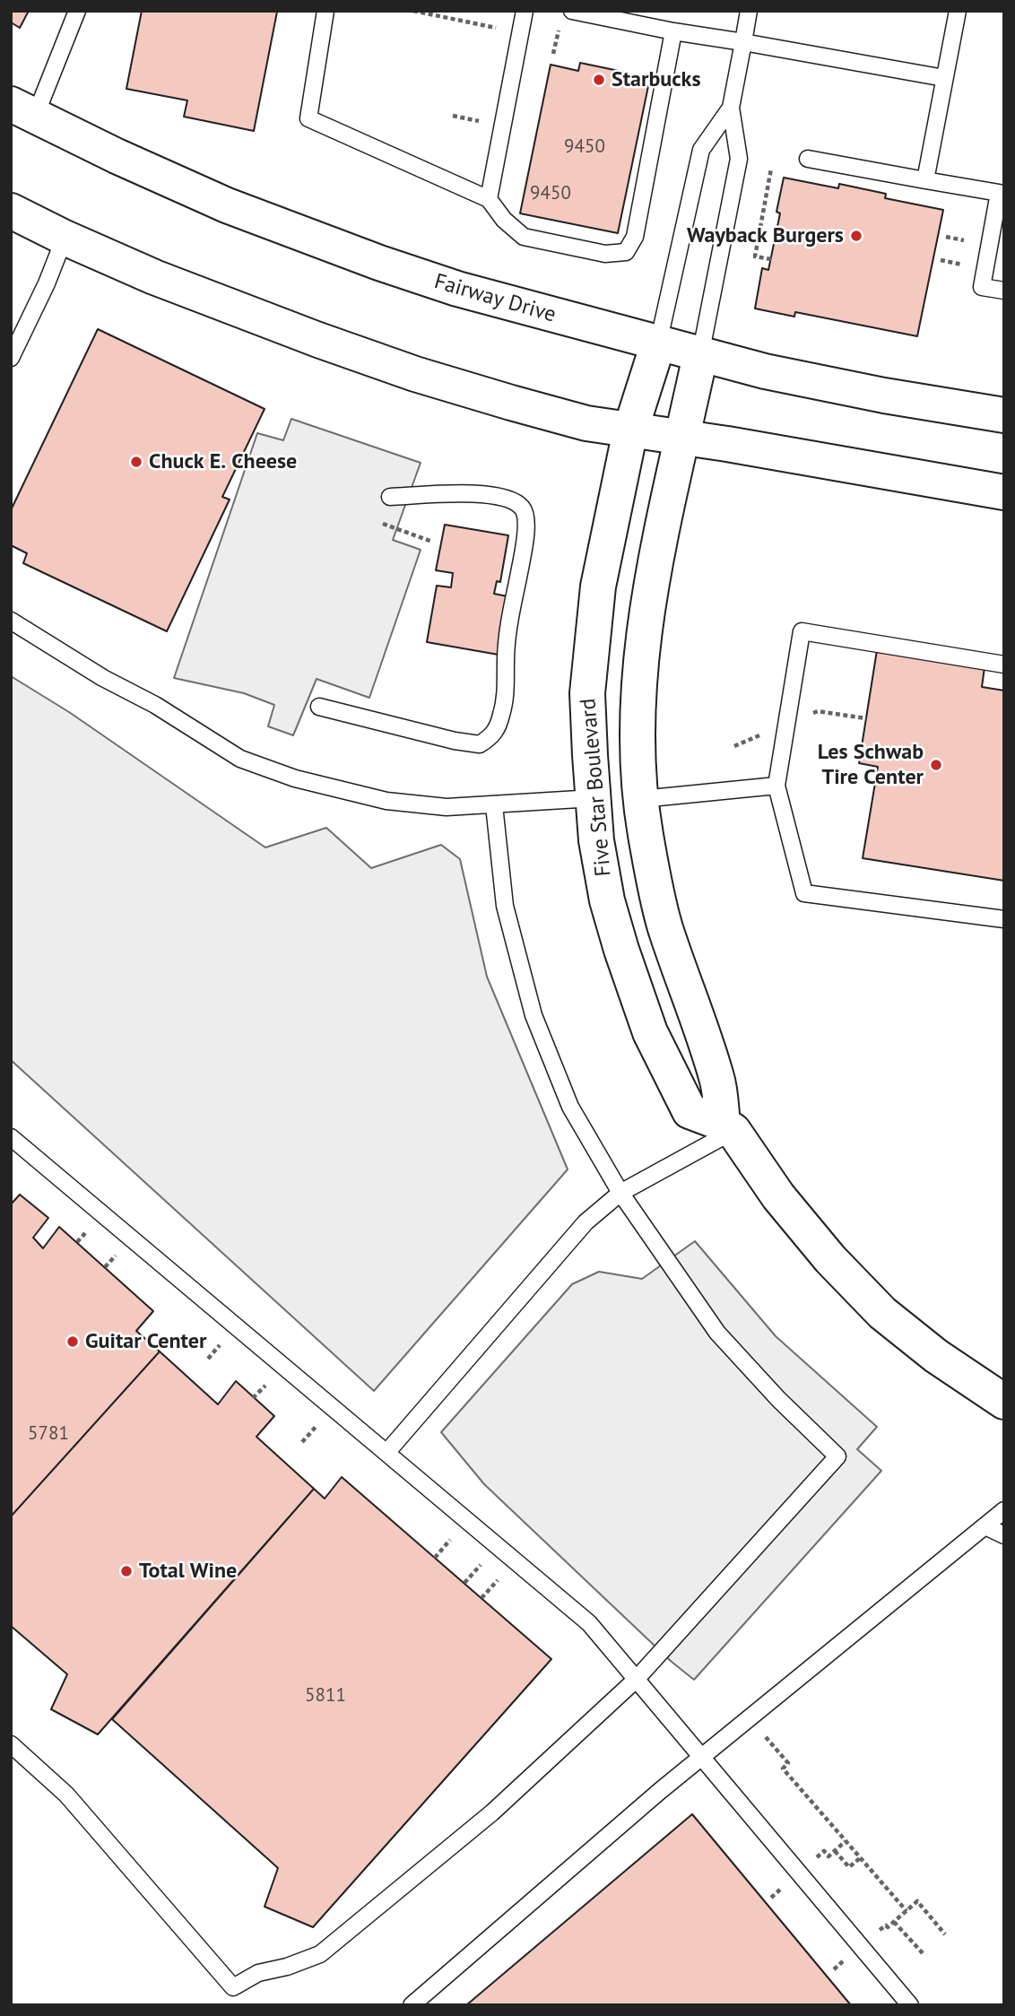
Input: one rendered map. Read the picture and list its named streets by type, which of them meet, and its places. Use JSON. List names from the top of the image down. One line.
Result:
{"streets":{"main road":["Fairway Drive","Five Star Boulevard"]},"crossings":[["Fairway Drive","Five Star Boulevard"]],"places":["Starbucks","Wayback Burgers","Chuck E. Cheese","Les Schwab Tire Center","Guitar Center","Total Wine"],"house_numbers":["9450","9450","5781","5811"]}
